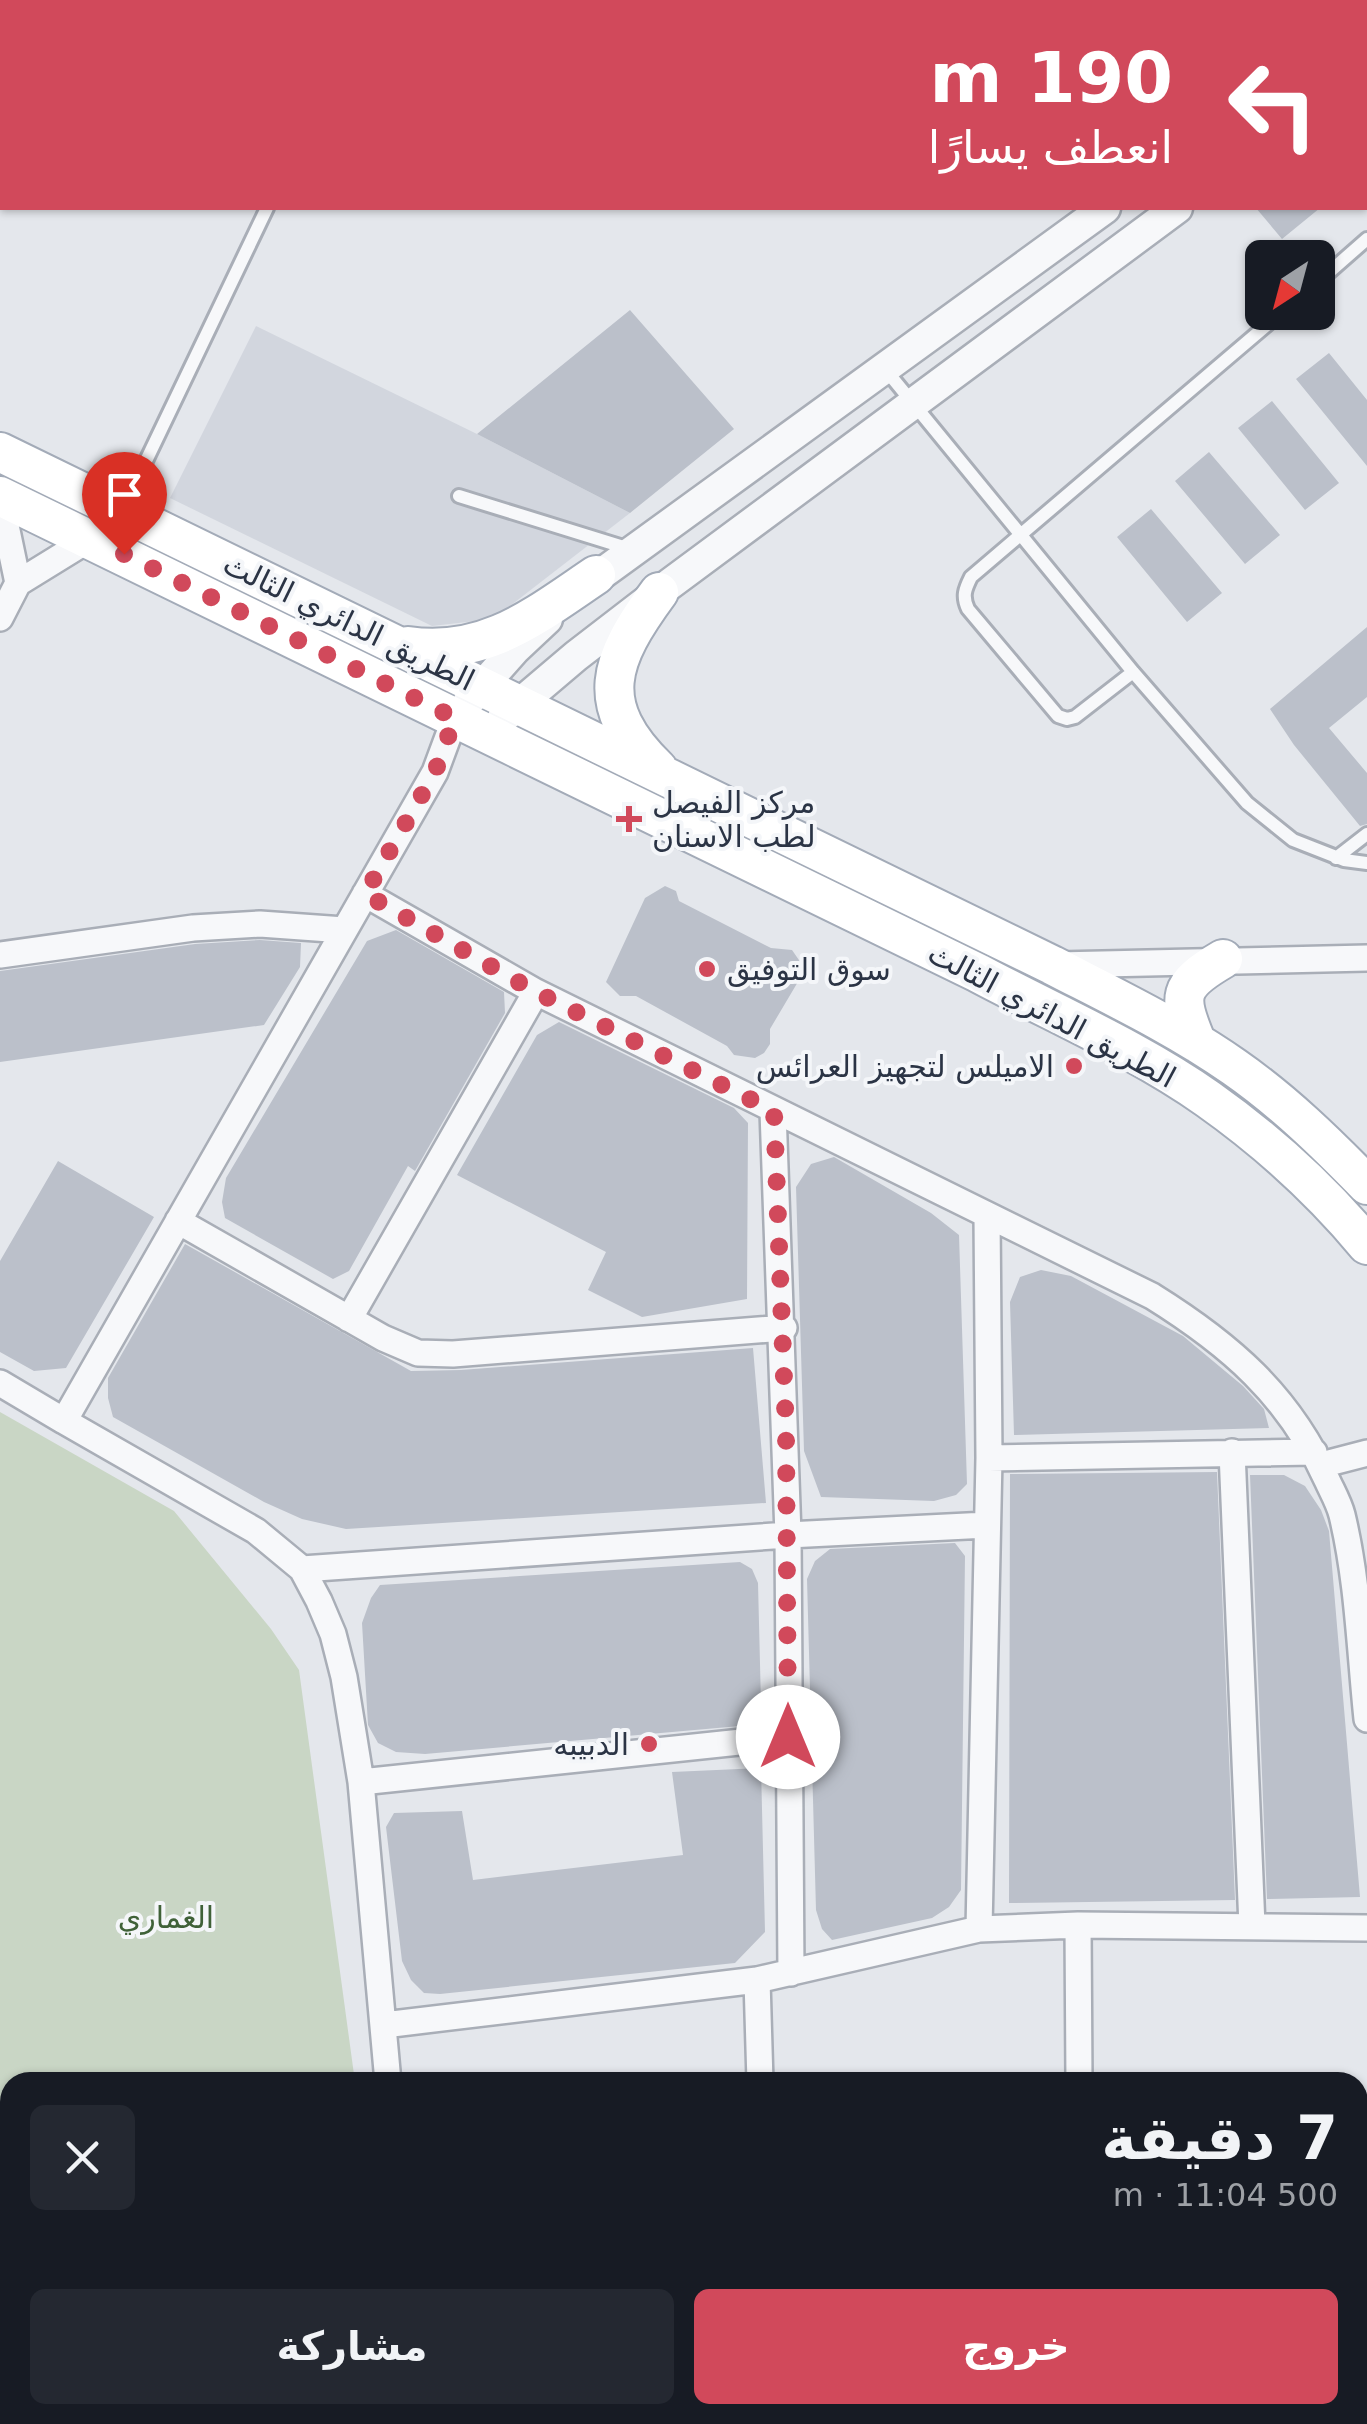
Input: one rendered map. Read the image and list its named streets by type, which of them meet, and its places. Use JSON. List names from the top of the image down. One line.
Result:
{"streets":{"main road":["الطريق الدائري الثالث"]},"parks":["الغماري"],"places":{"health":["مركز الفيصل لطب الاسنان"],"other":["سوق التوفيق","الاميلس لتجهيز العرائس","الدبيبه"]},"north":"bottom left","page":{"turn":["190 m","انعطف يسارًا"],"heading":["7 دقيقة","500 m · 11:04"],"buttons":["خروج","مشاركة"]}}
